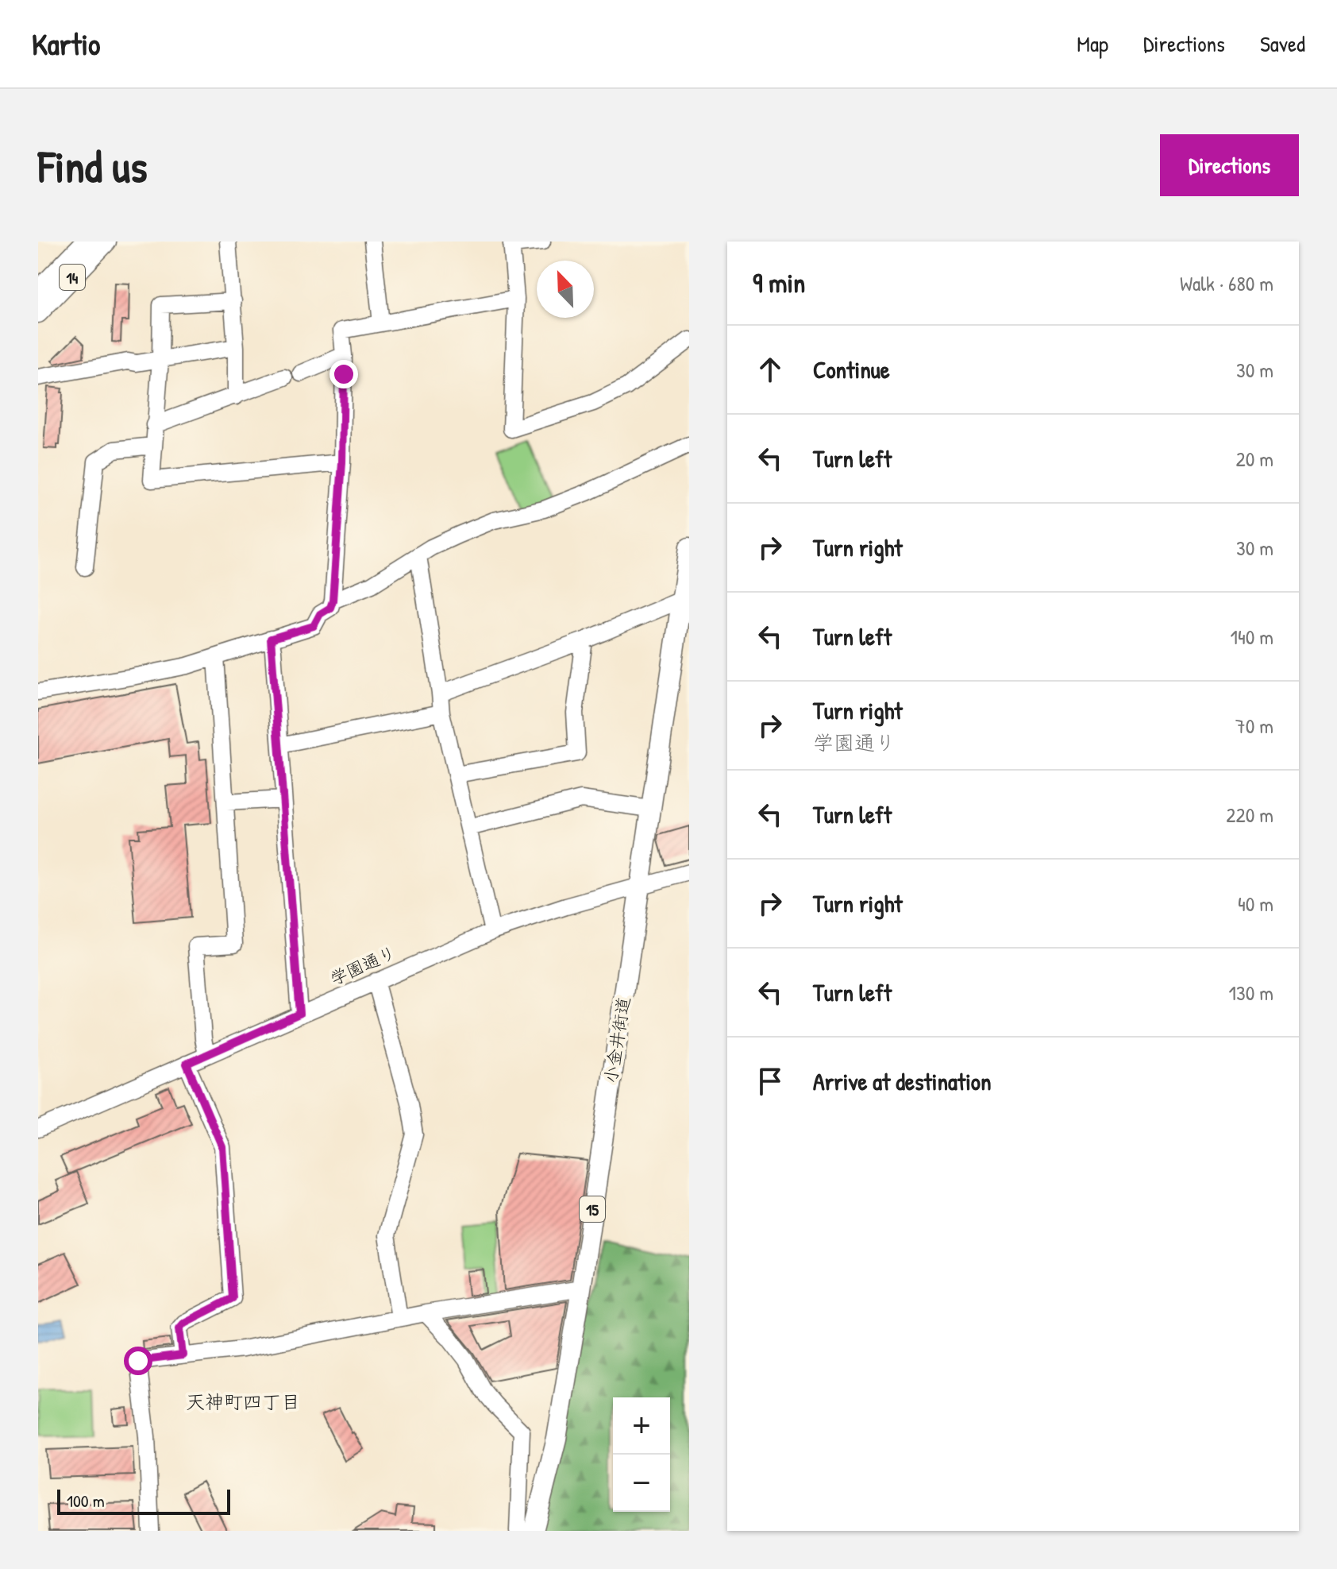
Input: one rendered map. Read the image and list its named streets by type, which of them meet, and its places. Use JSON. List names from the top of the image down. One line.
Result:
{"streets":{"main road":["14","小金井街道","15"],"street":["学園通り"]},"crossings":[["学園通り","小金井街道"]],"districts":["天神町四丁目"],"scale_bar":"100 m","north":"top left","page":{"header":"Kartio","nav":["Map","Directions","Saved"],"buttons":"Directions","title":"Find us","heading":["9 min","Walk · 680 m"],"list":[["Continue","30 m"],["Turn left","20 m"],["Turn right","30 m"],["Turn left","140 m"],["Turn right","学園通り","70 m"],["Turn left","220 m"],["Turn right","40 m"],["Turn left","130 m"],"Arrive at destination"],"map_buttons":["+","−"],"scale":"100 m"}}
